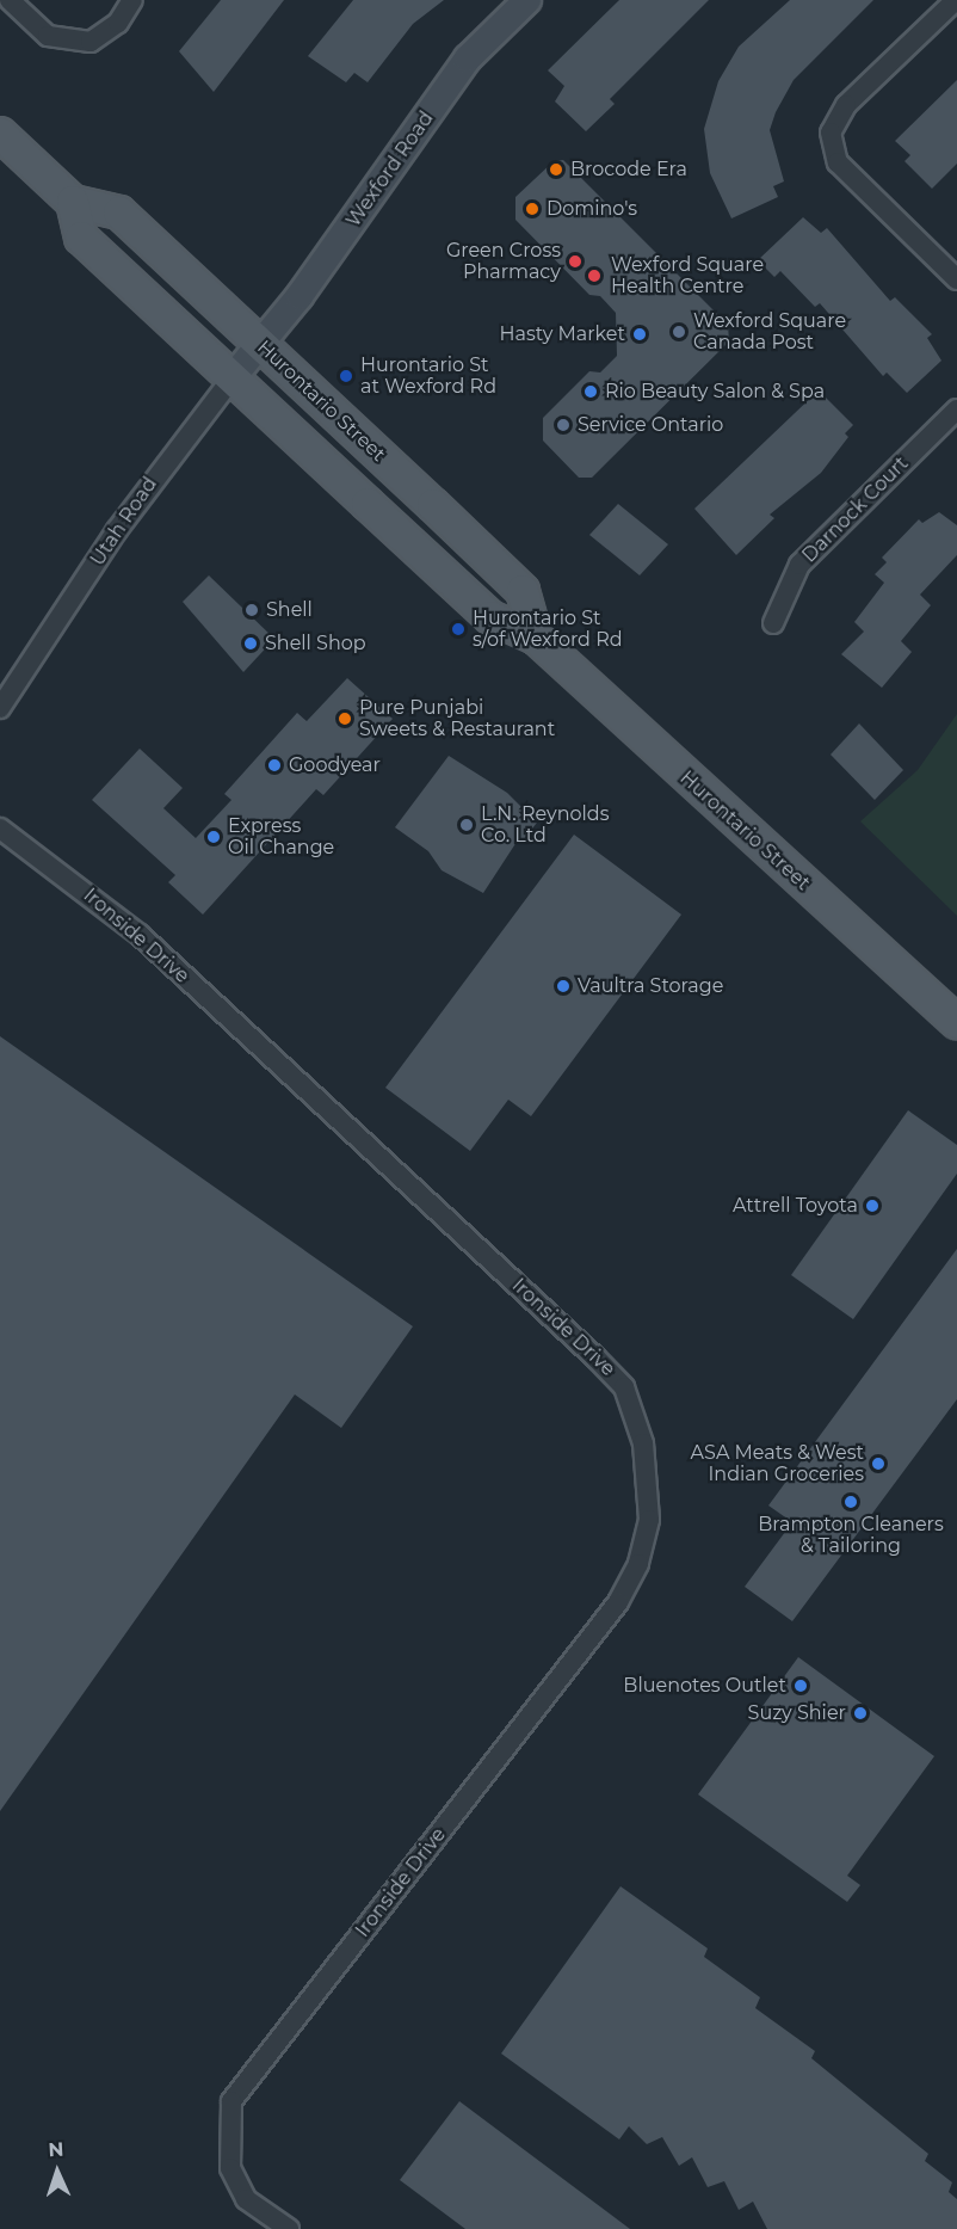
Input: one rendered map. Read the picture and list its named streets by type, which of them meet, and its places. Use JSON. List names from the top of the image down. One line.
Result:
{"streets":{"main road":["Hurontario Street"],"street":["Wexford Road","Darnock Court","Utah Road","Ironside Drive"]},"crossings":[["Wexford Road","Hurontario Street"],["Wexford Road","Utah Road"],["Hurontario Street","Utah Road"]],"places":["Brocode Era","Domino's","Green Cross Pharmacy","Wexford Square Health Centre","Wexford Square Canada Post","Hasty Market","Hurontario St at Wexford Rd","Rio Beauty Salon & Spa","Service Ontario","Shell","Hurontario St s/of Wexford Rd","Shell Shop","Pure Punjabi Sweets & Restaurant","Goodyear","L.N. Reynolds Co. Ltd","Express Oil Change","Vaultra Storage","Attrell Toyota","ASA Meats & West Indian Groceries","Brampton Cleaners & Tailoring","Bluenotes Outlet","Suzy Shier"],"north":"top"}
